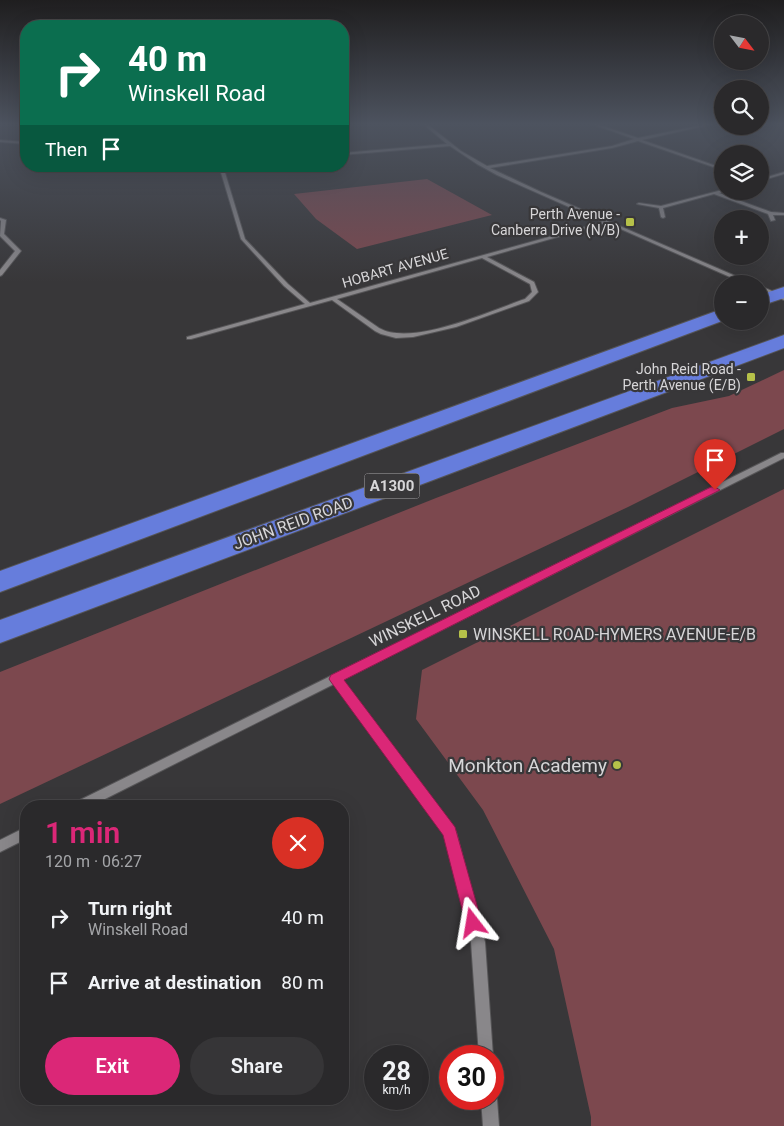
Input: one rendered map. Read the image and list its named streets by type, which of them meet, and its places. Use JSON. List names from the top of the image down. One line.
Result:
{"streets":{"highway":["A1300","JOHN REID ROAD"],"street":["HOBART AVENUE","WINSKELL ROAD"]},"places":{"transit":["Perth Avenue - Canberra Drive (N/B)","John Reid Road - Perth Avenue (E/B)","WINSKELL ROAD-HYMERS AVENUE-E/B"],"other":["Monkton Academy"]},"north":"bottom right","page":{"map_buttons":["+","−"],"turn":["40 m","Winskell Road"],"then":"Then","heading":["1 min","120 m · 06:27"],"list":[{"name":"Turn right","note":"Winskell Road","value":"40 m"},{"name":"Arrive at destination","value":"80 m"}],"buttons":["Exit","Share"],"speed":"28 km/h","limit":"30"}}
